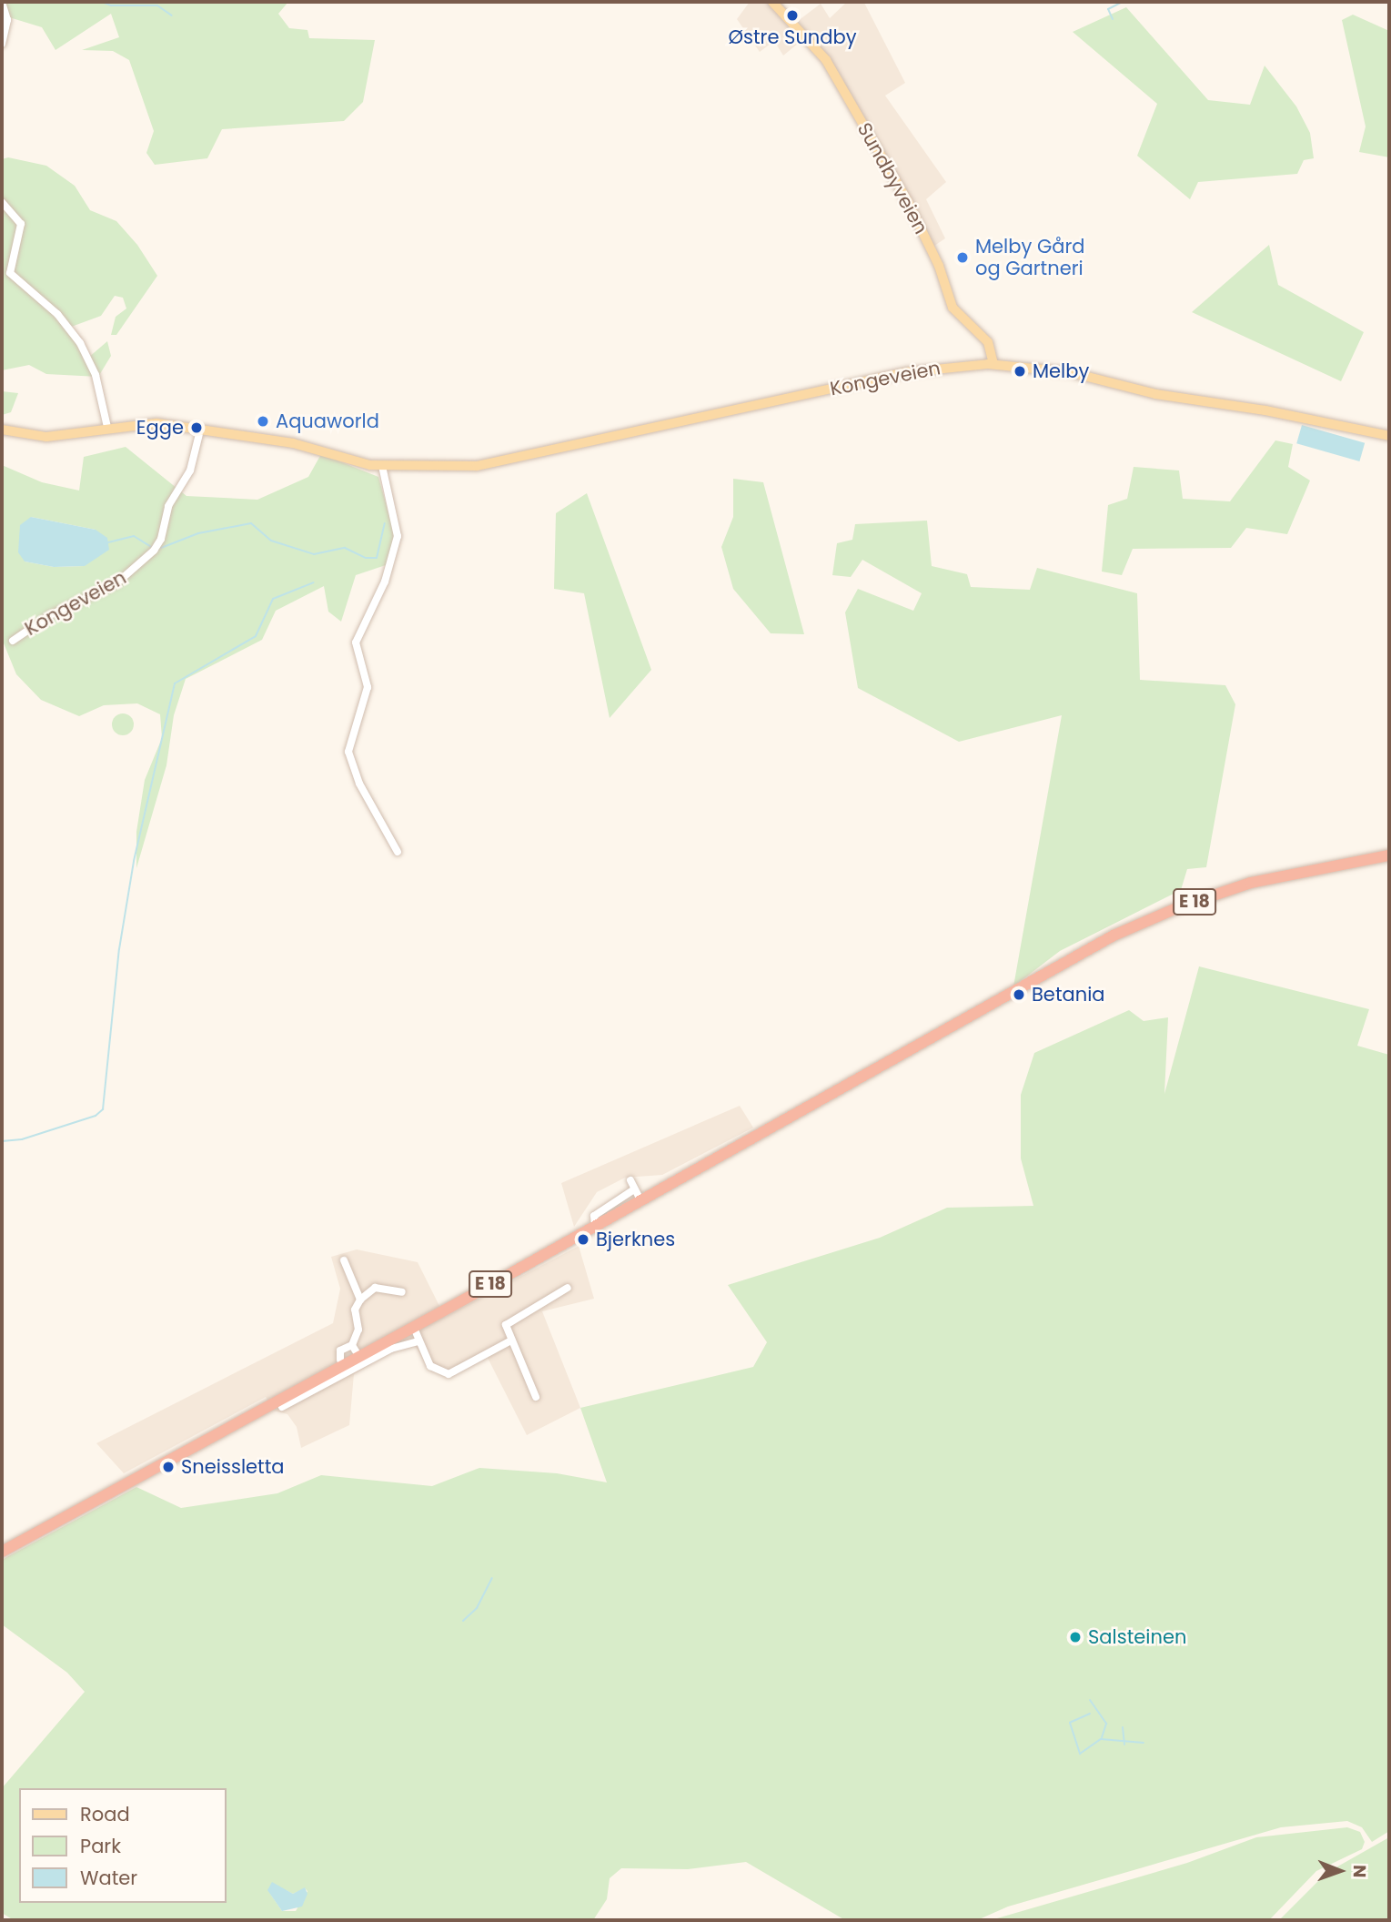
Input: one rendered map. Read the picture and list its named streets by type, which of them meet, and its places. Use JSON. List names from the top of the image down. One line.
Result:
{"streets":{"highway":["E 18"],"main road":["Sundbyveien","Kongeveien"]},"crossings":[["Sundbyveien","Kongeveien"]],"places":["Østre Sundby","Melby Gård og Gartneri","Melby","Aquaworld","Egge","Betania","Bjerknes","Sneissletta","Salsteinen"],"legend":["Road","Park","Water"],"north":"right"}
